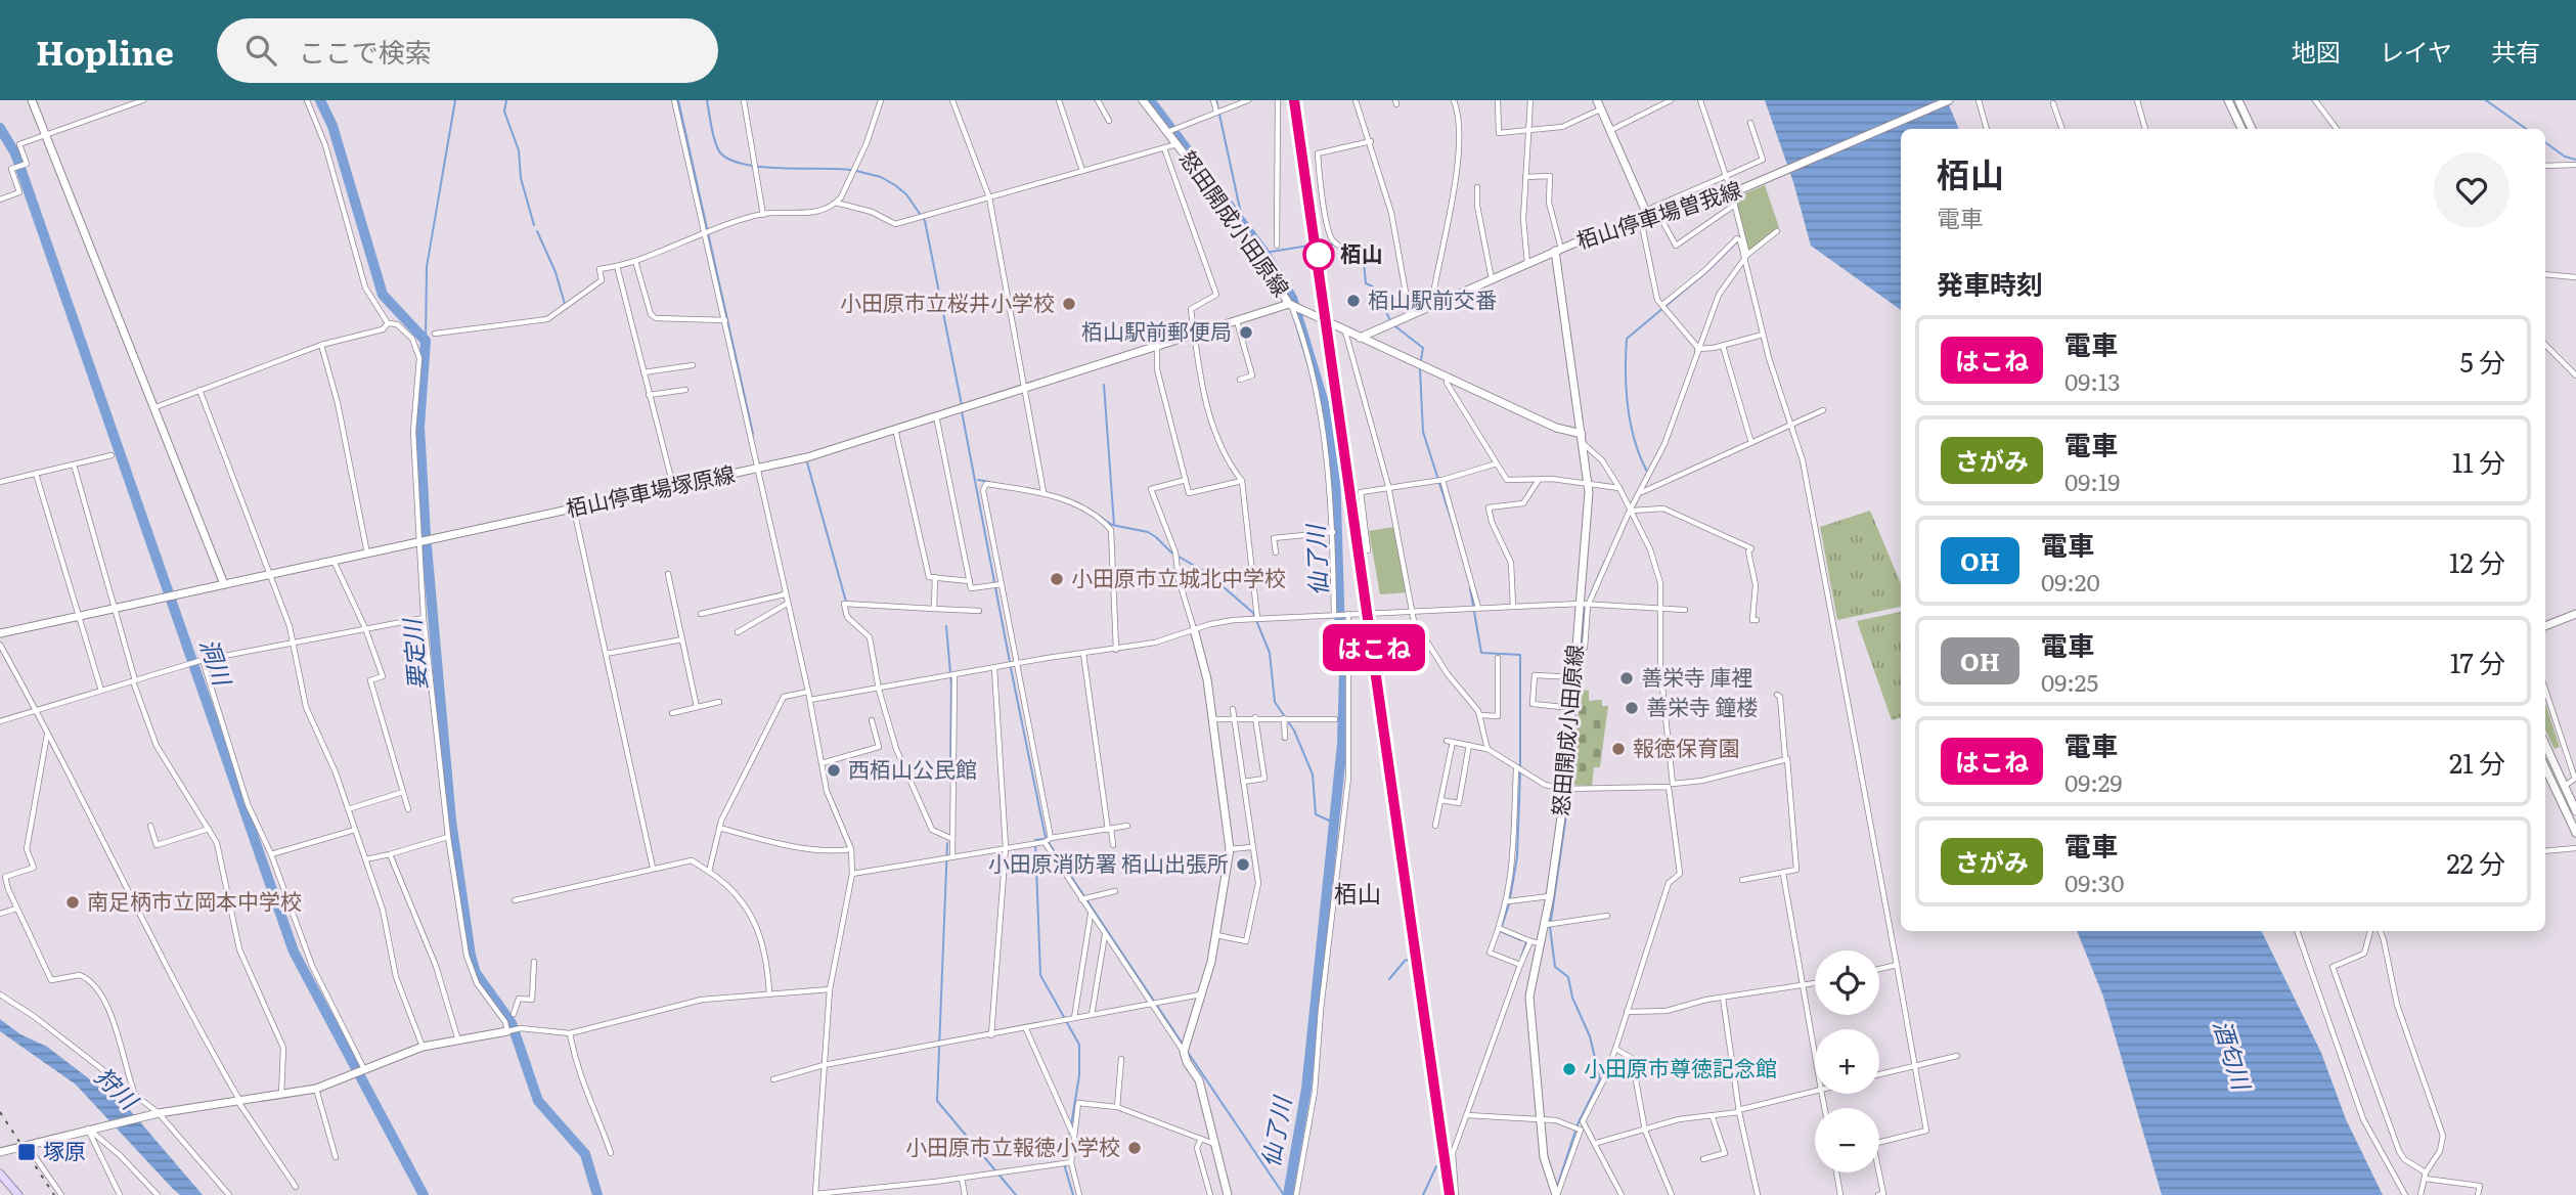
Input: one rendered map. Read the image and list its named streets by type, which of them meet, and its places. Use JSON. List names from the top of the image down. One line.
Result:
{"streets":{"main road":["栢山停車場曽我線","怒田開成小田原線","栢山停車場塚原線"]},"crossings":[["栢山停車場曽我線","怒田開成小田原線"],["怒田開成小田原線","栢山停車場塚原線"]],"districts":["栢山"],"water":["仙了川","要定川","洞川","酒匂川","狩川"],"places":{"other":["栢山","栢山駅前交番","小田原市立桜井小学校","栢山駅前郵便局","小田原市立城北中学校","善栄寺 庫裡","善栄寺 鐘楼","報徳保育園","西栢山公民館","小田原消防署 栢山出張所","南足柄市立岡本中学校","小田原市尊徳記念館","小田原市立報徳小学校"],"transit":["塚原"]},"page":{"header":"Hopline","search":"ここで検索","nav":["地図","レイヤ","共有"],"on_map":"はこね","heading":[["栢山","電車"],"発車時刻"],"list":[{"mark":"はこね","name":"電車","note":"09:13","value":"5 分"},{"mark":"さがみ","name":"電車","note":"09:19","value":"11 分"},{"mark":"OH","name":"電車","note":"09:20","value":"12 分"},{"mark":"OH","name":"電車","note":"09:25","value":"17 分"},{"mark":"はこね","name":"電車","note":"09:29","value":"21 分"},{"mark":"さがみ","name":"電車","note":"09:30","value":"22 分"}],"map_buttons":["+","−"]}}
